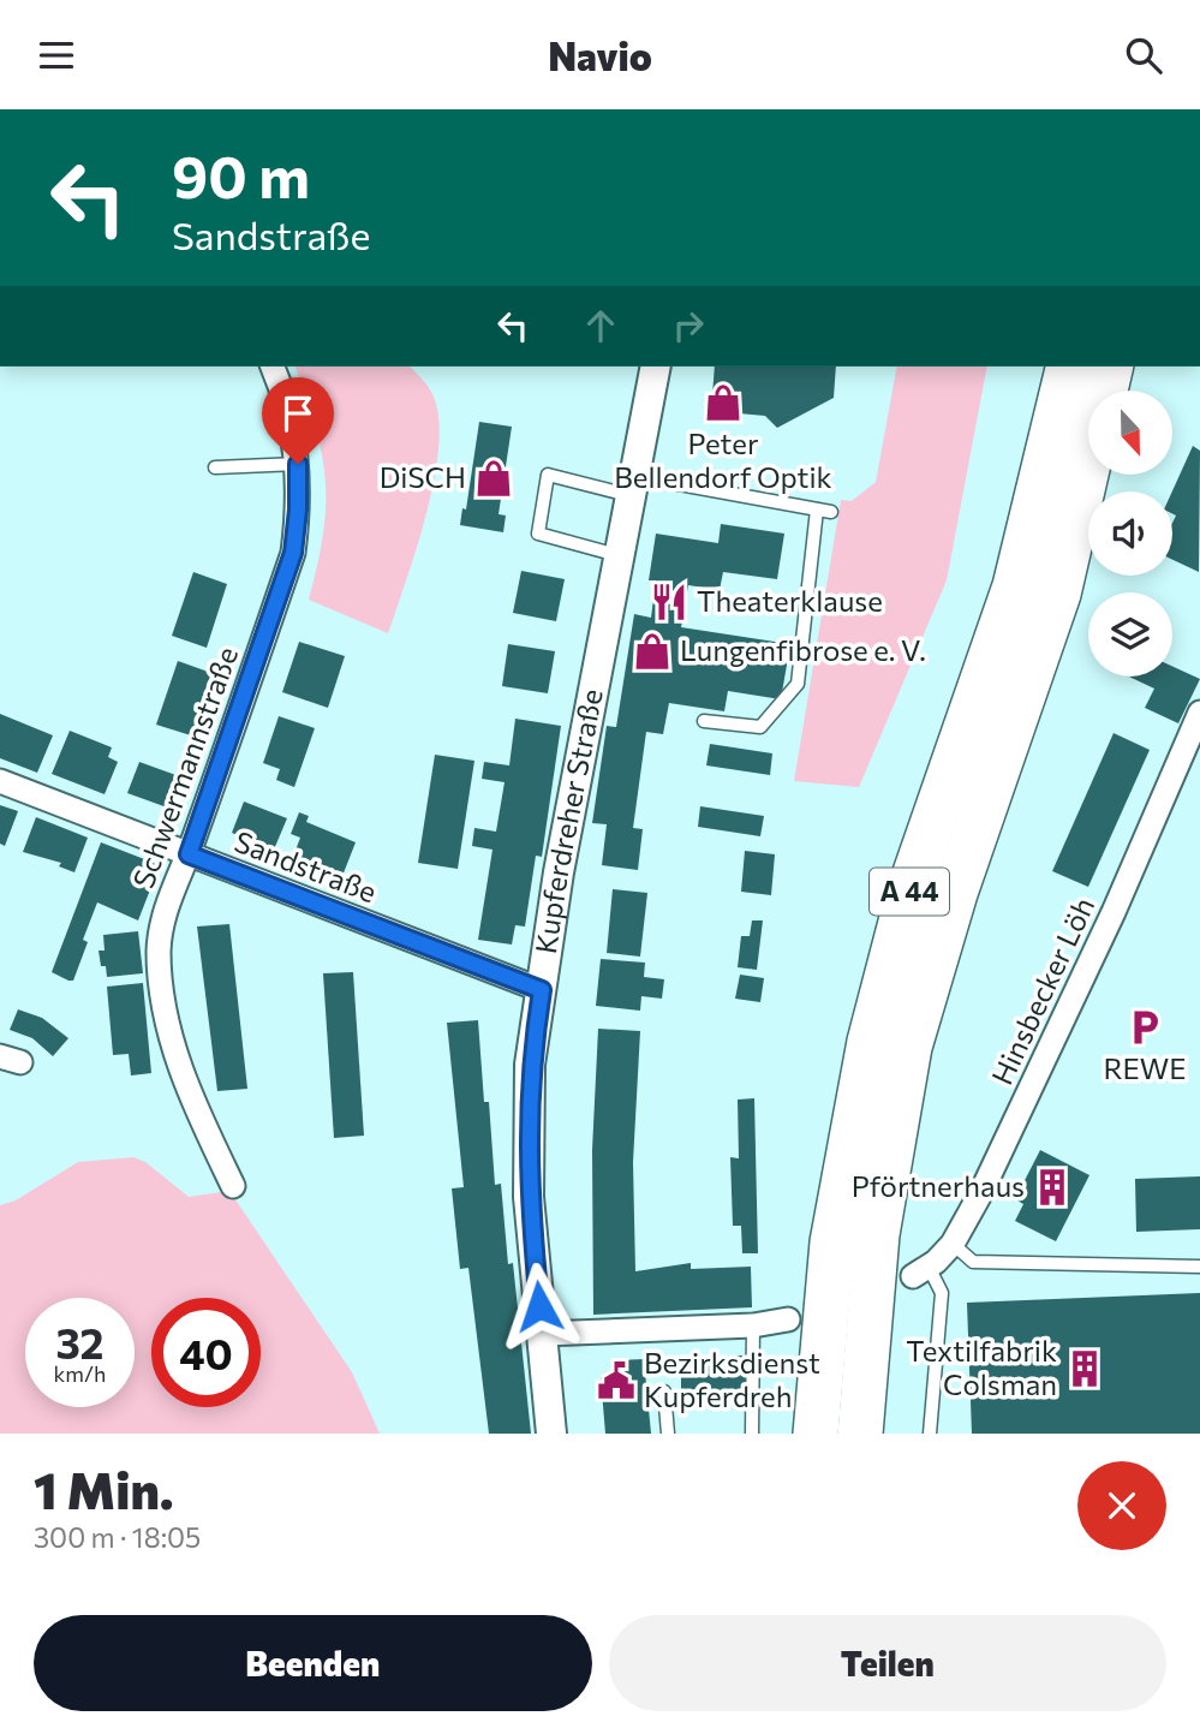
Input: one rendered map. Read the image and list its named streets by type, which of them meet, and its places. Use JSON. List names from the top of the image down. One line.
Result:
{"streets":{"highway":["A 44"],"street":["Schwermannstraße","Kupferdreher Straße","Sandstraße","Hinsbecker Löh"]},"crossings":[["Schwermannstraße","Sandstraße"],["Kupferdreher Straße","Sandstraße"]],"places":{"shop":["Peter Bellendorf Optik","DiSCH","Lungenfibrose e. V."],"restaurant":["Theaterklause"],"parking":["REWE"],"building":["Pförtnerhaus","Textilfabrik Colsman"],"public building":["Bezirksdienst Kupferdreh"]},"north":"bottom","page":{"header":"Navio","turn":["90 m","Sandstraße"],"speed":"32 km/h","limit":"40","heading":["1 Min.","300 m · 18:05"],"buttons":["Beenden","Teilen"]}}
